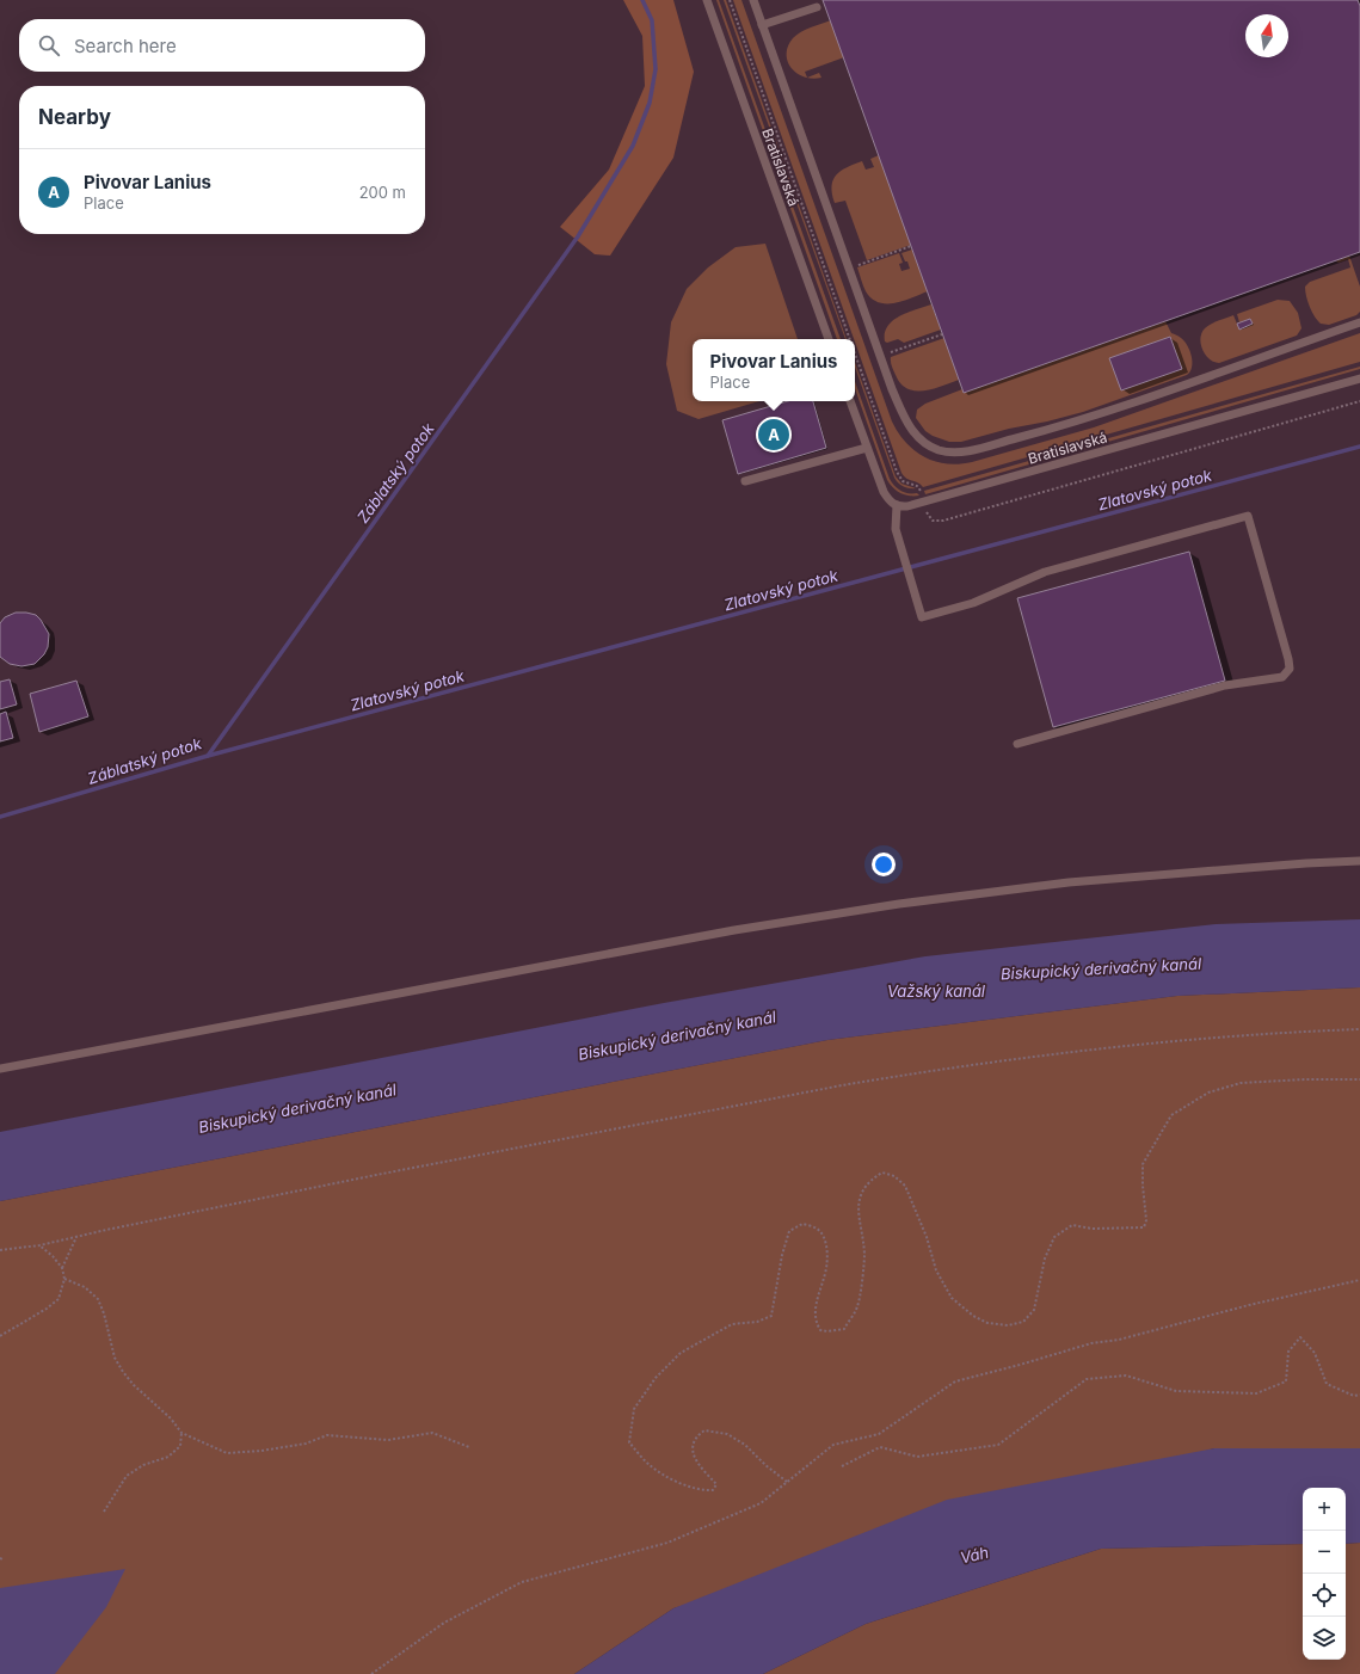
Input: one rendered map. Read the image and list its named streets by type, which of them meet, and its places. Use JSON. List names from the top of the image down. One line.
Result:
{"streets":{"lane":["Bratislavská"]},"water":["Záblatský potok","Zlatovský potok","Biskupický derivačný kanál","Važský kanál","Váh"],"north":"top","page":{"search":"Search here","heading":"Nearby","list":[{"mark":"A","name":"Pivovar Lanius","note":"Place","value":"200 m"}],"popup":["Pivovar Lanius","Place"],"pins":"A","map_buttons":["+","−"]}}
